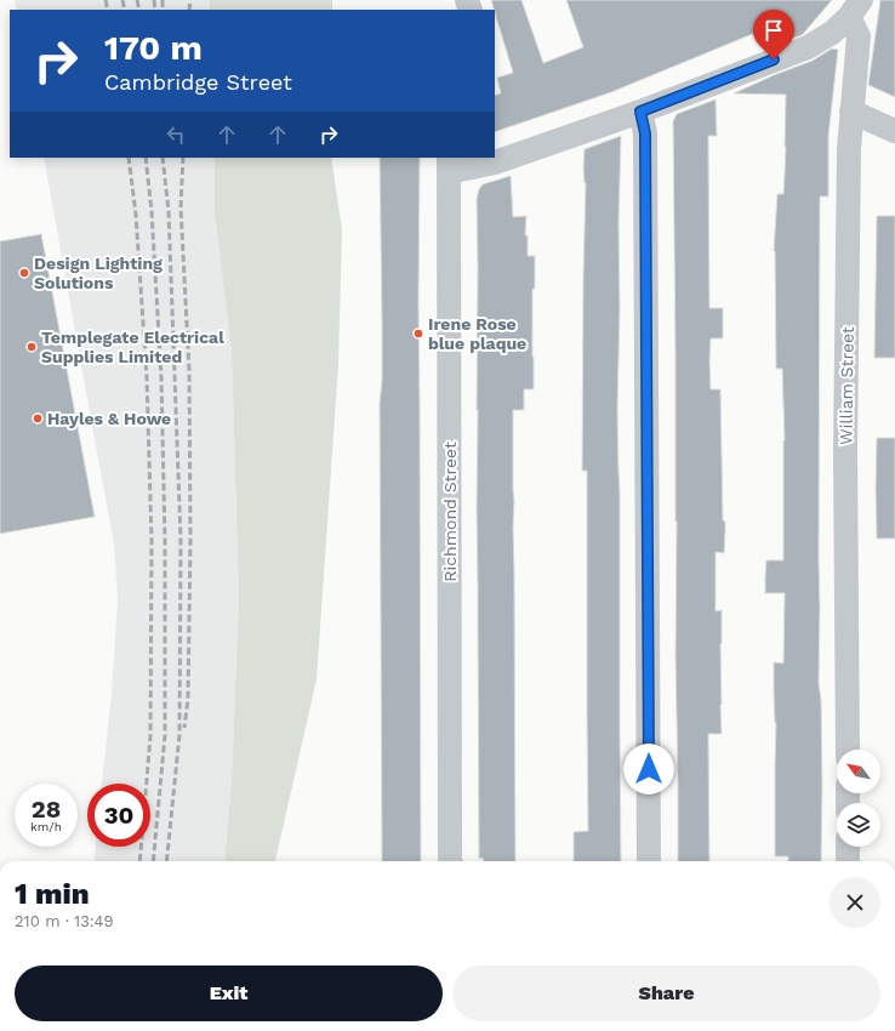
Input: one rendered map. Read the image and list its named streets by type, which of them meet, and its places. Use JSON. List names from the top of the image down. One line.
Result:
{"streets":{"street":["William Street","Richmond Street"]},"places":["Design Lighting Solutions","Irene Rose blue plaque","Templegate Electrical Supplies Limited","Hayles & Howe"],"north":"top left","page":{"turn":["170 m","Cambridge Street"],"speed":"28 km/h","limit":"30","heading":["1 min","210 m · 13:49"],"buttons":["Exit","Share"]}}
